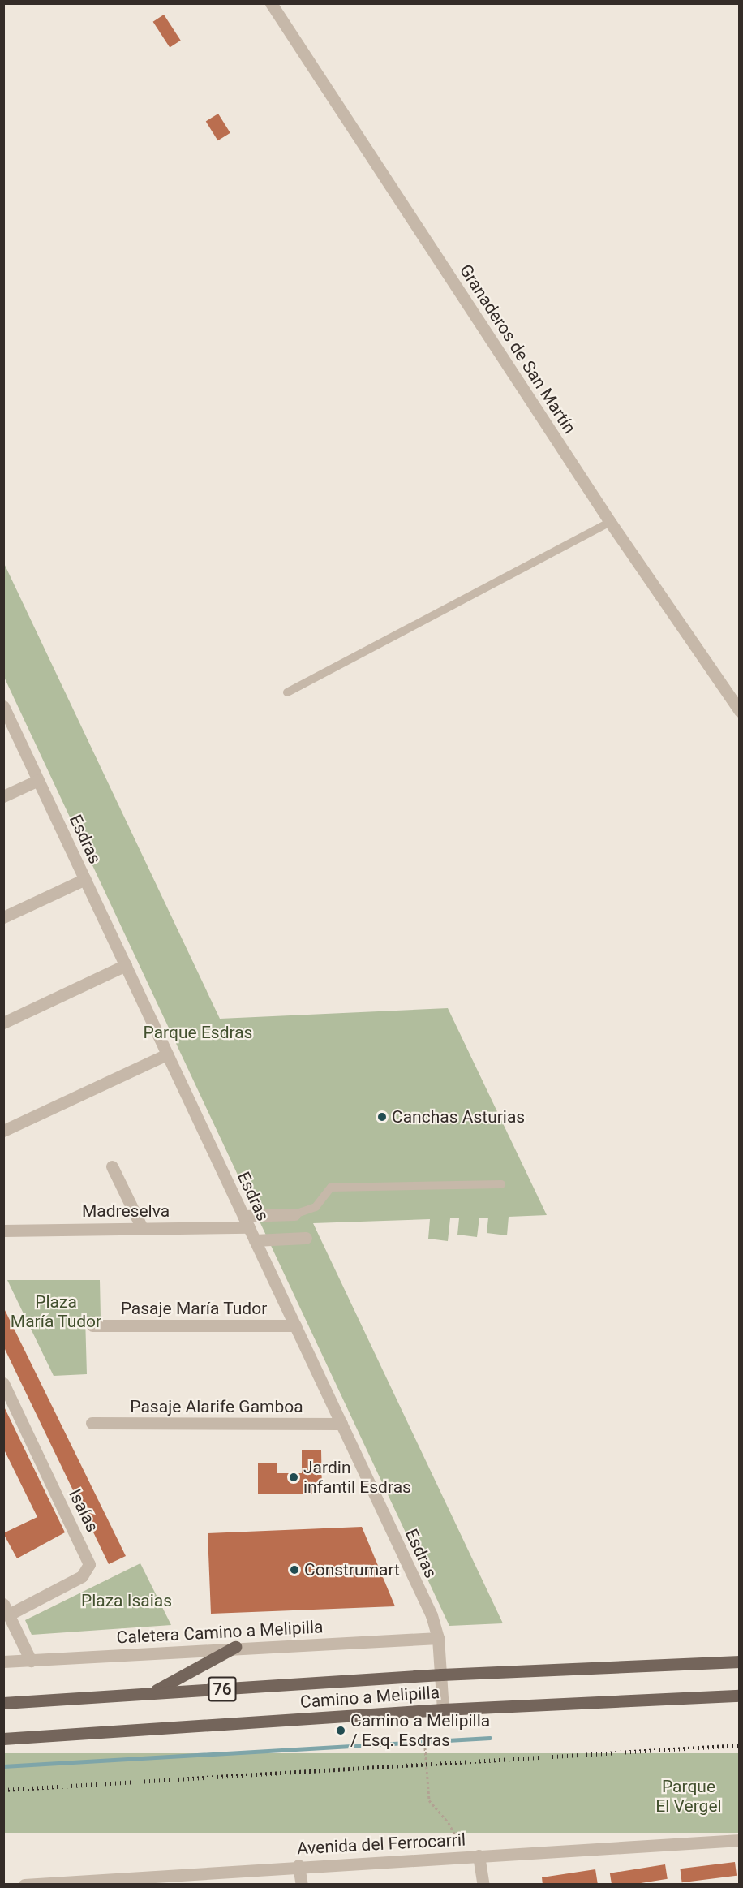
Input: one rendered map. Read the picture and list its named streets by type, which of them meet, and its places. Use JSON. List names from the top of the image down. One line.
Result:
{"streets":{"main road":["76","Camino a Melipilla"],"street":["Granaderos de San Martín","Esdras","Madreselva","Pasaje María Tudor","Pasaje Alarife Gamboa","Isaías","Caletera Camino a Melipilla","Avenida del Ferrocarril"]},"crossings":[["Esdras","Madreselva"],["Esdras","Pasaje María Tudor"],["Esdras","Pasaje Alarife Gamboa"],["Esdras","Caletera Camino a Melipilla"],["Esdras","Camino a Melipilla"]],"parks":["Parque Esdras","Plaza María Tudor","Plaza Isaias","Parque El Vergel"],"places":["Canchas Asturias","Jardin infantil Esdras","Construmart","Camino a Melipilla / Esq. Esdras"]}
